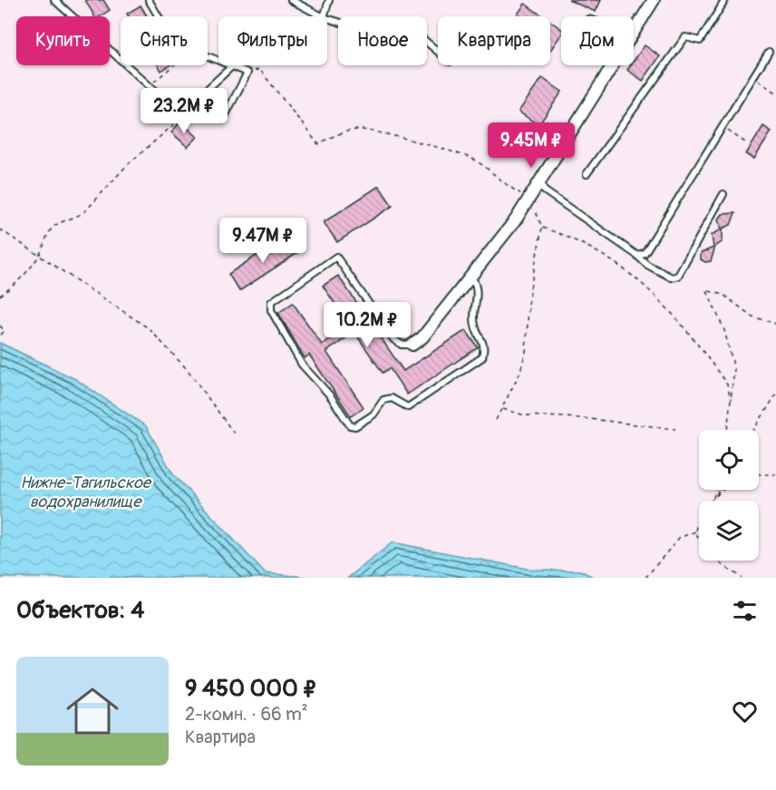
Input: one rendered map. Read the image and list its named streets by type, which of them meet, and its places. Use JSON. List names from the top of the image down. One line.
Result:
{"water":["Нижне-Тагильское водохранилище"],"page":{"chip":["Купить","Снять","Фильтры","Новое","Квартира","Дом"],"price":["23.2M ₽","9.45M ₽","9.47M ₽","10.2M ₽"],"heading":"Объектов: 4","list":[{"name":"9 450 000 ₽","note":"2-комн. · 66 m² · Квартира"}]}}
